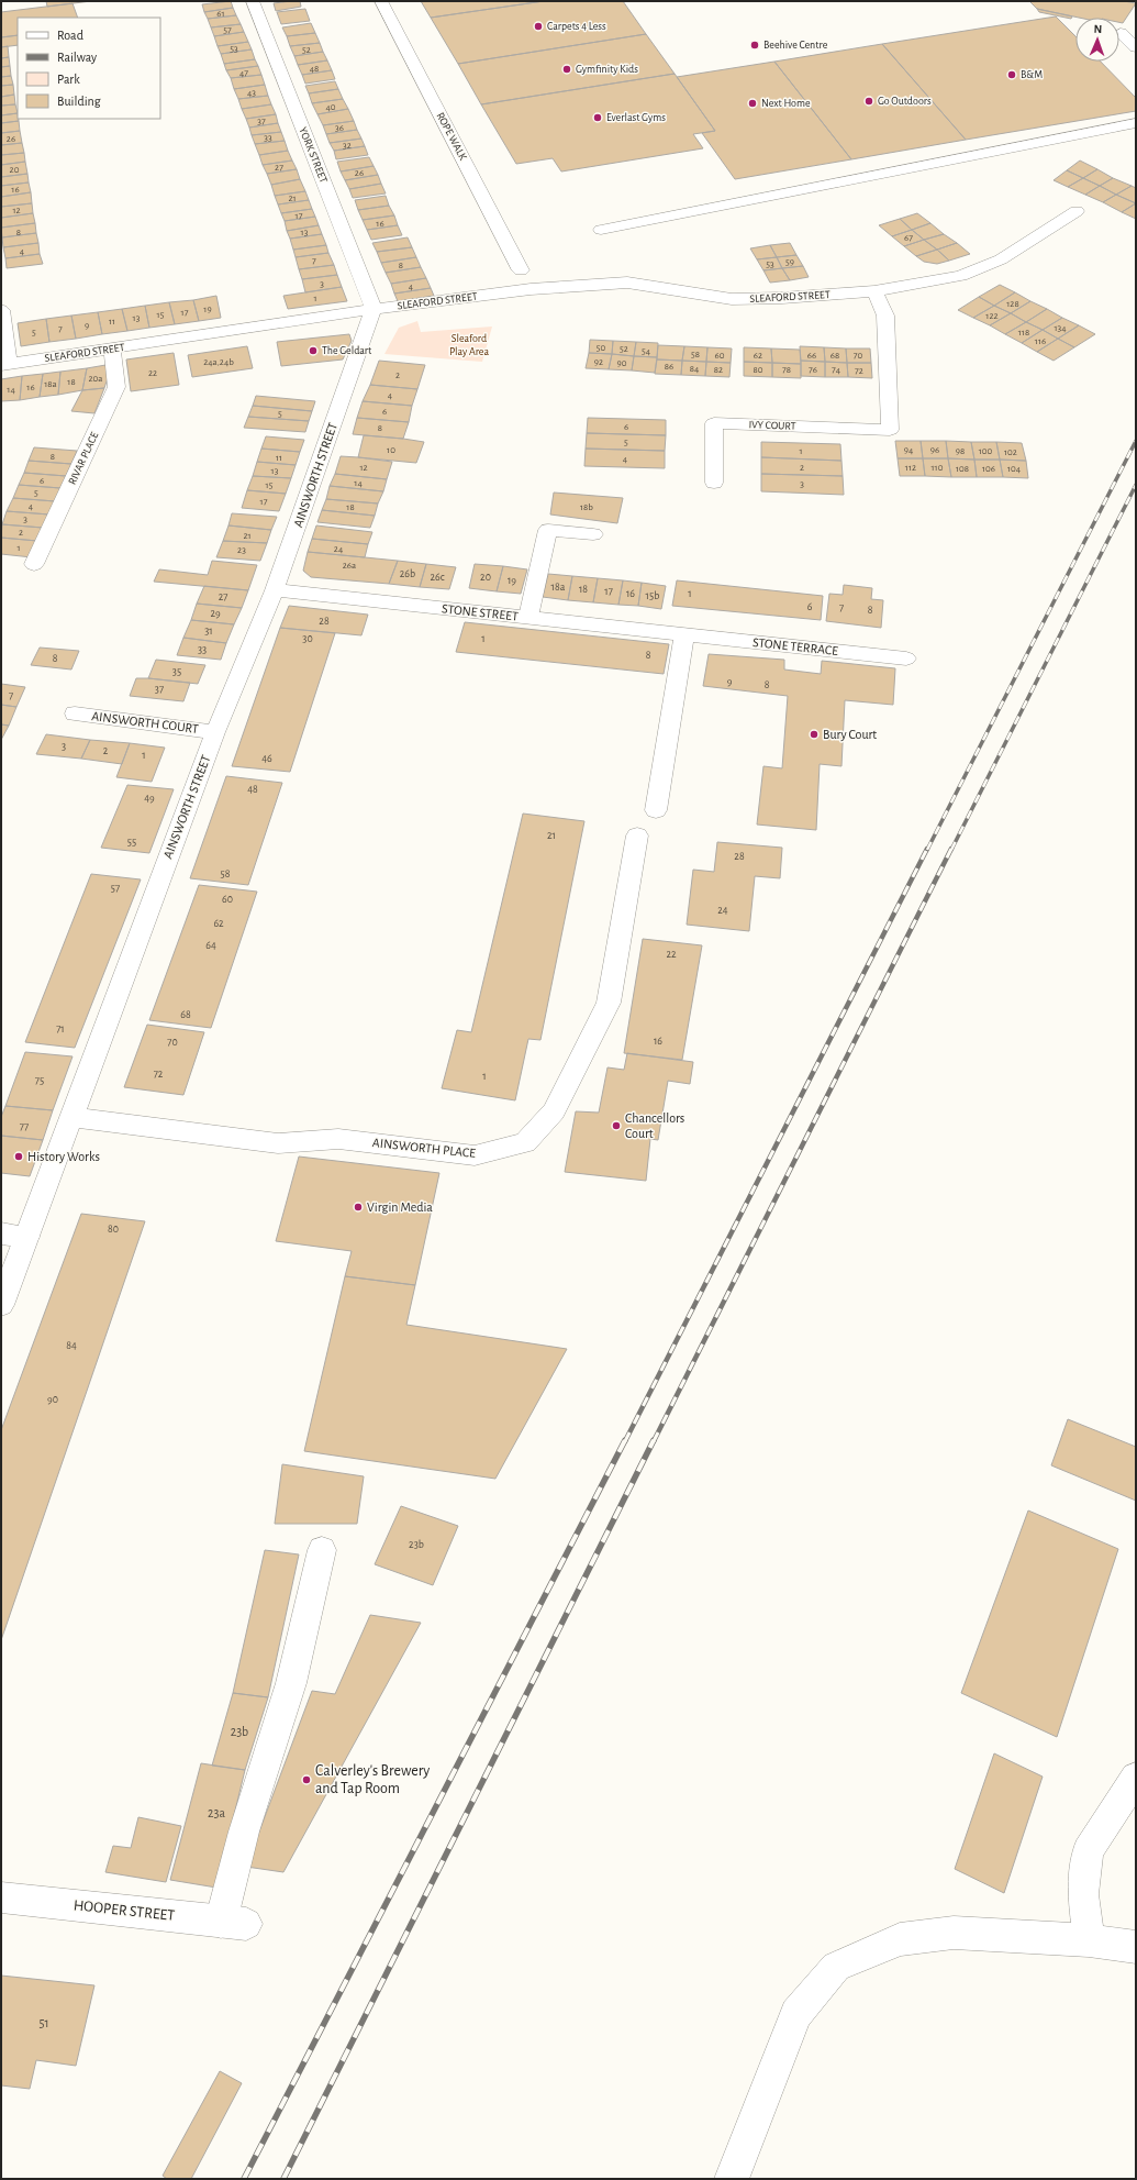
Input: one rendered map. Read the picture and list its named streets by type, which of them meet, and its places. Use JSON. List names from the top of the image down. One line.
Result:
{"streets":{"street":["ROPE WALK","YORK STREET","SLEAFORD STREET","IVY COURT","RIVAR PLACE","AINSWORTH STREET","STONE STREET","STONE TERRACE","AINSWORTH COURT","AINSWORTH PLACE","HOOPER STREET"]},"crossings":[["YORK STREET","SLEAFORD STREET"],["YORK STREET","AINSWORTH STREET"],["SLEAFORD STREET","IVY COURT"],["SLEAFORD STREET","RIVAR PLACE"],["SLEAFORD STREET","AINSWORTH STREET"],["AINSWORTH STREET","STONE STREET"],["AINSWORTH STREET","AINSWORTH COURT"],["AINSWORTH STREET","AINSWORTH PLACE"],["STONE STREET","STONE TERRACE"]],"parks":["Sleaford Play Area"],"places":["Carpets 4 Less","Beehive Centre","Gymfinity Kids","B&M","Go Outdoors","Next Home","Everlast Gyms","The Geldart","Bury Court","Chancellors Court","History Works","Virgin Media","Calverley's Brewery and Tap Room"],"house_numbers":["61","57","53","52","48","47","43","40","37","36","33","26","32","27","20","26","16","21","12","17","16","8","13","67","4","7","59","53","8","3","4","1","128","19","17","15","122","13","11","9","134","7","5","118","116","50","52","54","58","60","62","66","68","70","24a,24b","92","90","86","84","82","80","78","76","74","72","22","2","20a","18","18a","16","14","4","6","5","6","8","5","10","94","96","1","98","100","102","8","11","4","12","2","112","110","108","106","104","13","6","14","3","15","5","17","4","18","18b","3","2","21","1","24","23","26a","26b","26c","20","19","18a","18","17","16","1","15b","27","6","7","8","29","28","31","30","1","33","8","8","35","9","8","37","7","3","2","1","46","48","49","21","55","28","58","57","60","24","62","64","22","68","71","16","70","72","1","75","77","80","84","90","23b","23b","23a","51"],"legend":["Road","Railway","Park","Building"],"north":"top"}
